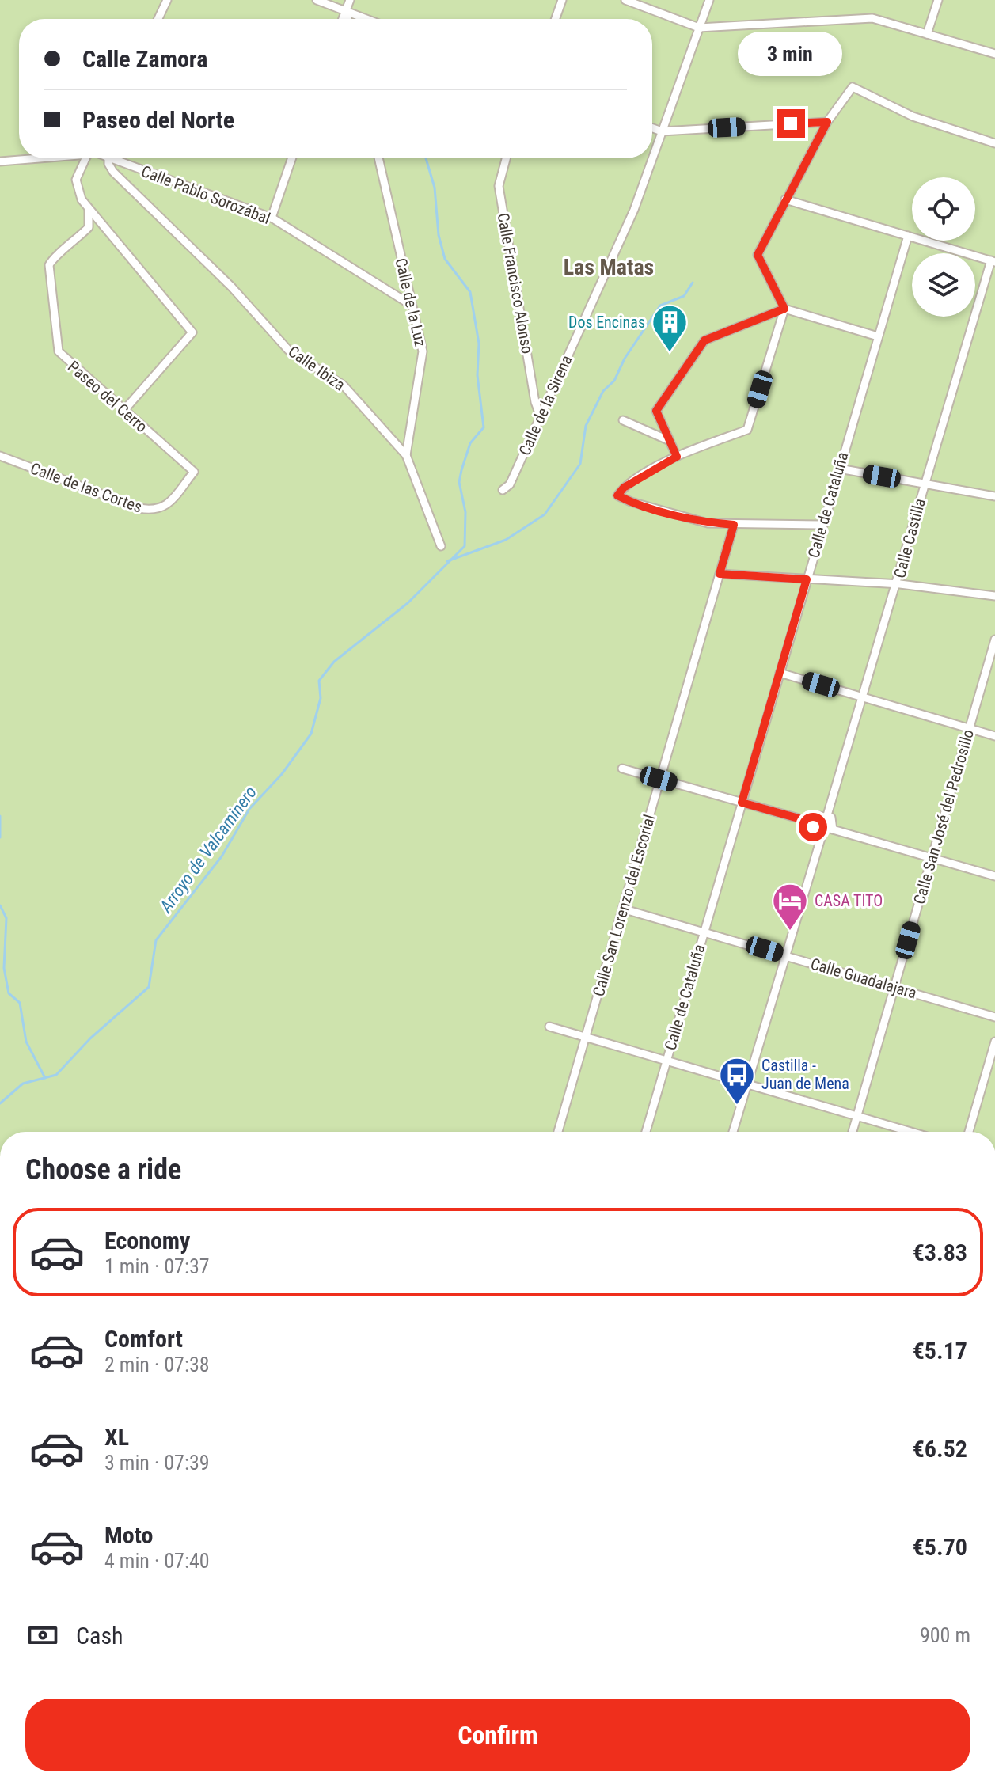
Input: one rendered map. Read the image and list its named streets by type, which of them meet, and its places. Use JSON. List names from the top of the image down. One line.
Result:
{"streets":{"street":["Calle Pablo Sorozábal","Calle Francisco Alonso","Calle de la Luz","Calle Ibiza","Paseo del Cerro","Calle de la Sirena","Calle de las Cortes","Calle de Cataluña","Calle Castilla","Calle San José del Pedrosillo","Calle San Lorenzo del Escorial","Calle Guadalajara"]},"crossings":[["Calle Pablo Sorozábal","Calle de la Luz"],["Calle Pablo Sorozábal","Calle Ibiza"],["Calle Francisco Alonso","Calle de la Sirena"],["Calle de la Luz","Calle Ibiza"],["Paseo del Cerro","Calle de las Cortes"],["Calle de Cataluña","Calle Guadalajara"],["Calle San José del Pedrosillo","Calle Guadalajara"],["Calle San Lorenzo del Escorial","Calle Guadalajara"]],"districts":["Las Matas"],"water":["Arroyo de Valcaminero"],"places":{"building":["Dos Encinas"],"hotel":["CASA TITO"],"bus stop":["Castilla - Juan de Mena"]},"page":{"banner":["Calle Zamora","Paseo del Norte"],"bubble":"3 min","heading":"Choose a ride","list":[{"name":"Economy","note":"1 min · 07:37","value":"€3.83"},{"name":"Comfort","note":"2 min · 07:38","value":"€5.17"},{"name":"XL","note":"3 min · 07:39","value":"€6.52"},{"name":"Moto","note":"4 min · 07:40","value":"€5.70"}],"pay":["Cash","900 m"],"buttons":"Confirm"}}
